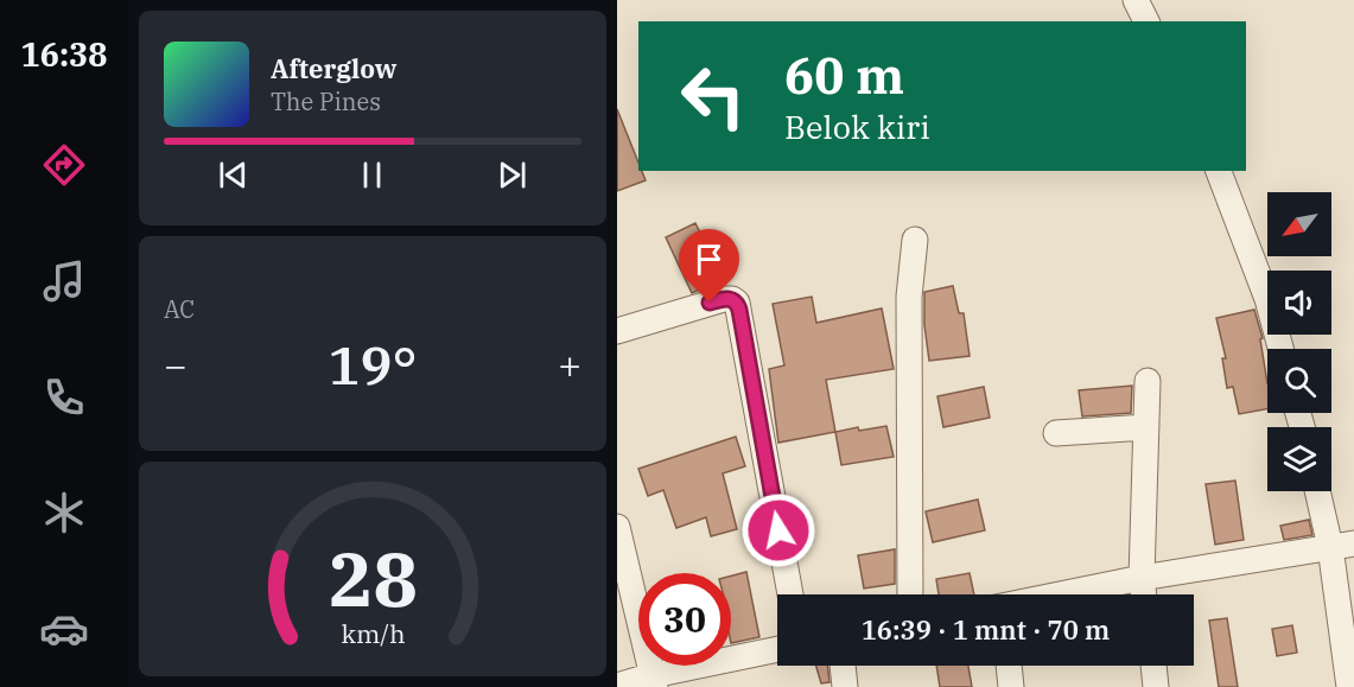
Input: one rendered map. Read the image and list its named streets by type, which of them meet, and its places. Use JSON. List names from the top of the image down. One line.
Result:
{"north":"bottom left","page":{"tabs":"16:38","turn":["60 m","Belok kiri"],"song":["Afterglow","The Pines"],"tile":"AC","heat":["−","19°","+"],"limit":"30","trip":"16:39 · 1 mnt · 70 m","gauge":["28","km/h"]}}
